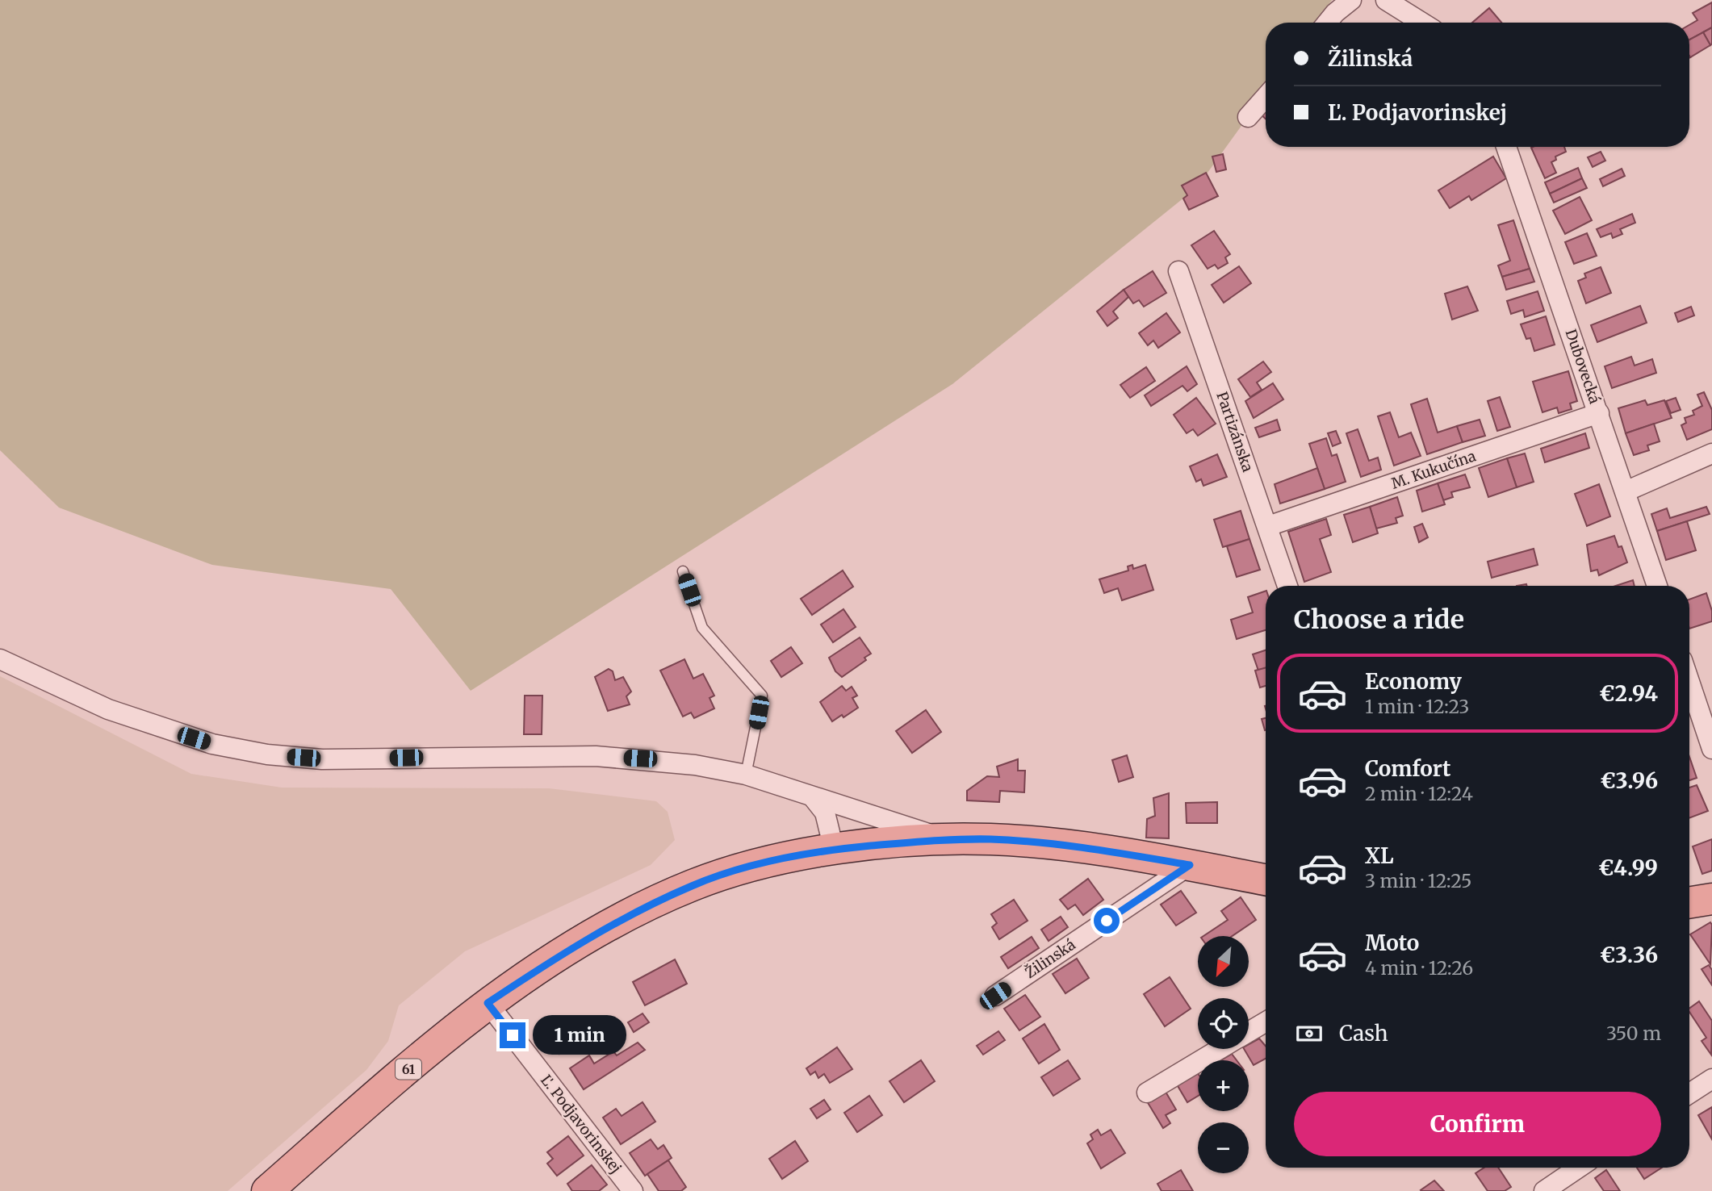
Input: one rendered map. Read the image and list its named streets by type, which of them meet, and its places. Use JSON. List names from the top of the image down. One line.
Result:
{"streets":{"main road":["61"],"street":["Dubovecká","Partizánska","M. Kukučína","Žilinská","Ľ. Podjavorinskej"]},"crossings":[["Dubovecká","M. Kukučína"],["Partizánska","M. Kukučína"],["Žilinská","61"],["61","Ľ. Podjavorinskej"]],"north":"bottom left","page":{"banner":["Žilinská","Ľ. Podjavorinskej"],"heading":"Choose a ride","list":[{"name":"Economy","note":"1 min · 12:23","value":"€2.94"},{"name":"Comfort","note":"2 min · 12:24","value":"€3.96"},{"name":"XL","note":"3 min · 12:25","value":"€4.99"},{"name":"Moto","note":"4 min · 12:26","value":"€3.36"}],"map_buttons":["+","−"],"pay":["Cash","350 m"],"bubble":"1 min","buttons":"Confirm"}}
